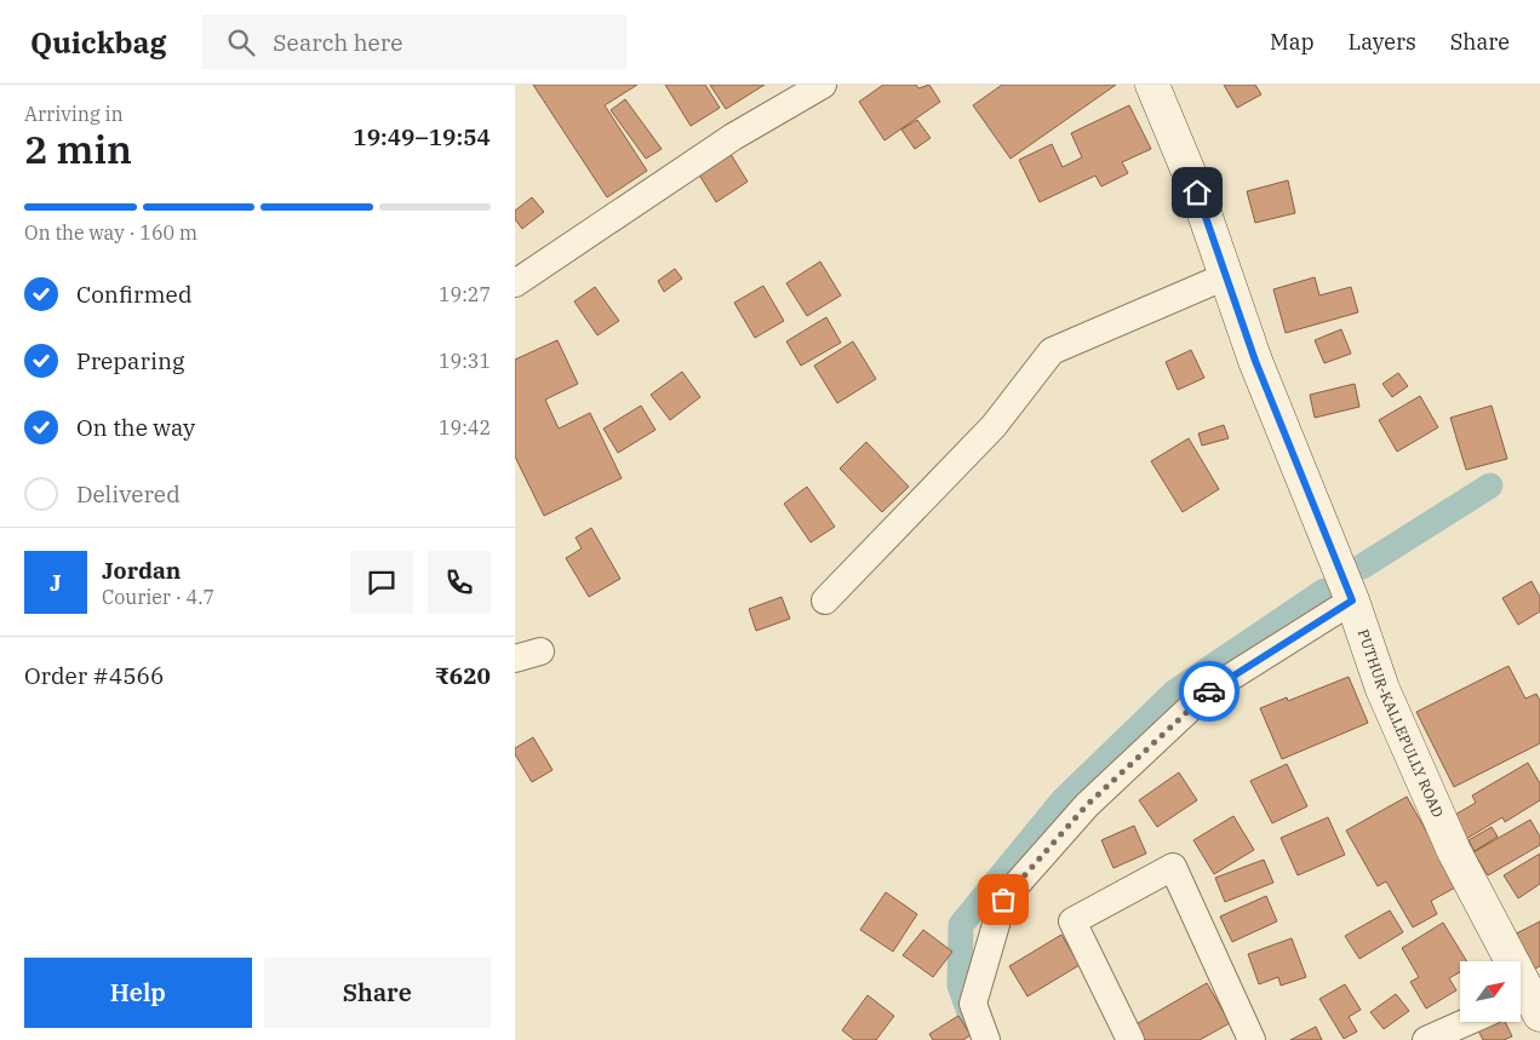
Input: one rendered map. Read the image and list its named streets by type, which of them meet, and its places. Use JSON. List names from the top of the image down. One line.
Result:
{"streets":{"main road":["PUTHUR-KALLEPULLY ROAD"]},"north":"top right","page":{"header":"Quickbag","search":"Search here","nav":["Map","Layers","Share"],"heading":["2 min","Arriving in","19:49–19:54"],"panel":["Jordan","Courier · 4.7","Order #4566","₹620"],"bar":"On the way · 160 m","list":[["Confirmed","19:27"],["Preparing","19:31"],["On the way","19:42"],"Delivered"],"round":"J","buttons":["Help","Share"]}}
